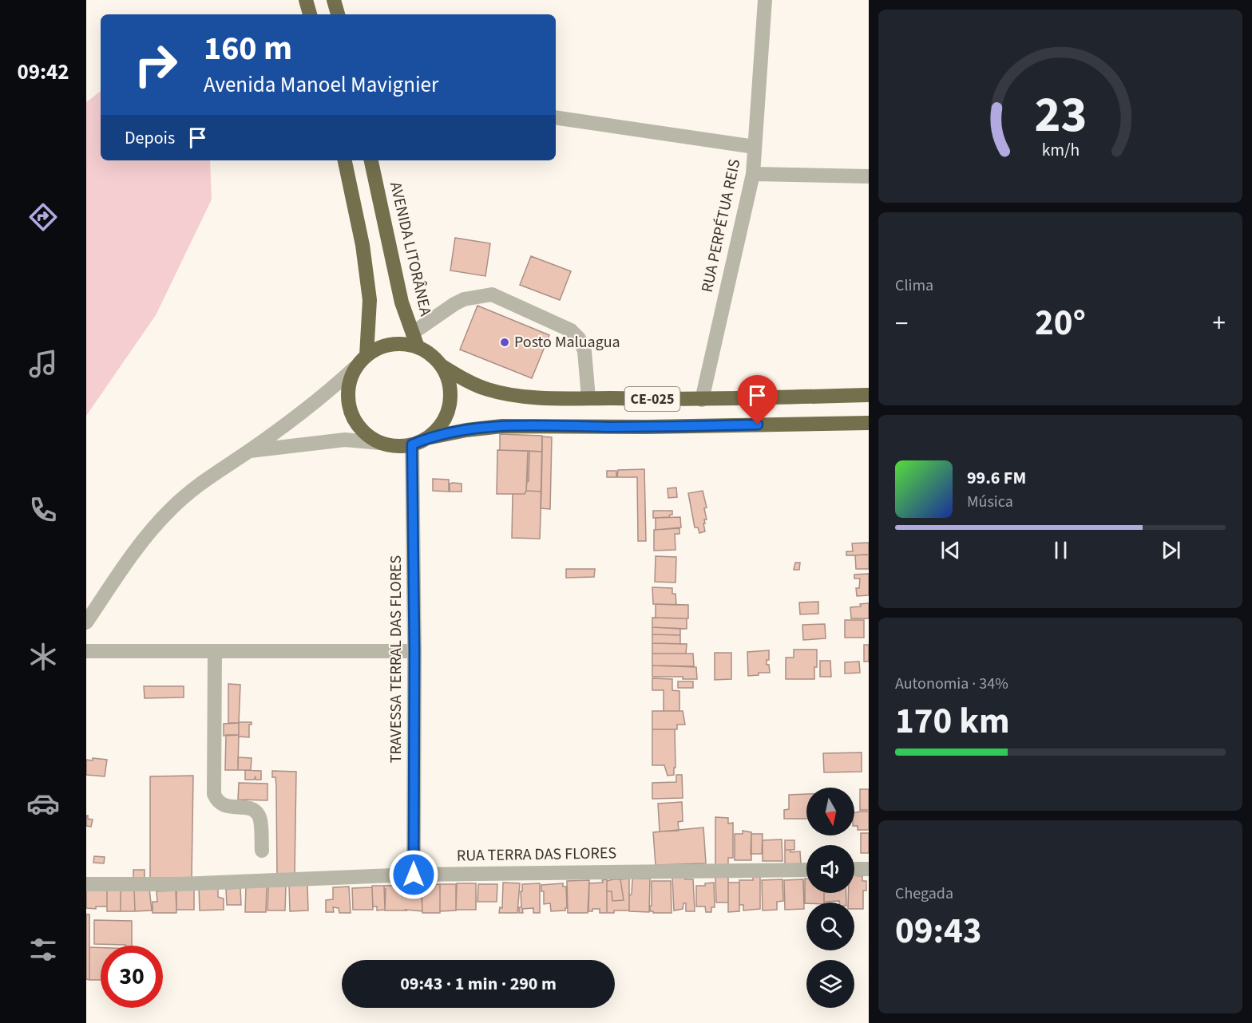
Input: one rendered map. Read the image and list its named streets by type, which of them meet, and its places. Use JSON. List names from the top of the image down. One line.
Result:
{"streets":{"highway":["AVENIDA LITORÂNEA","CE-025"],"street":["RUA PERPÉTUA REIS","TRAVESSA TERRAL DAS FLORES","RUA TERRA DAS FLORES"]},"crossings":[["RUA PERPÉTUA REIS","CE-025"],["AVENIDA LITORÂNEA","CE-025"],["AVENIDA LITORÂNEA","TRAVESSA TERRAL DAS FLORES"],["CE-025","TRAVESSA TERRAL DAS FLORES"],["TRAVESSA TERRAL DAS FLORES","RUA TERRA DAS FLORES"]],"places":["Posto Maluagua"],"north":"bottom","page":{"tabs":"09:42","turn":["160 m","Avenida Manoel Mavignier"],"then":"Depois","tile":["Clima",["Autonomia · 34%","170 km"],["Chegada","09:43"]],"heat":["−","20°","+"],"song":["99.6 FM","Música"],"limit":"30","trip":"09:43 · 1 min · 290 m","gauge":["23","km/h"]}}
